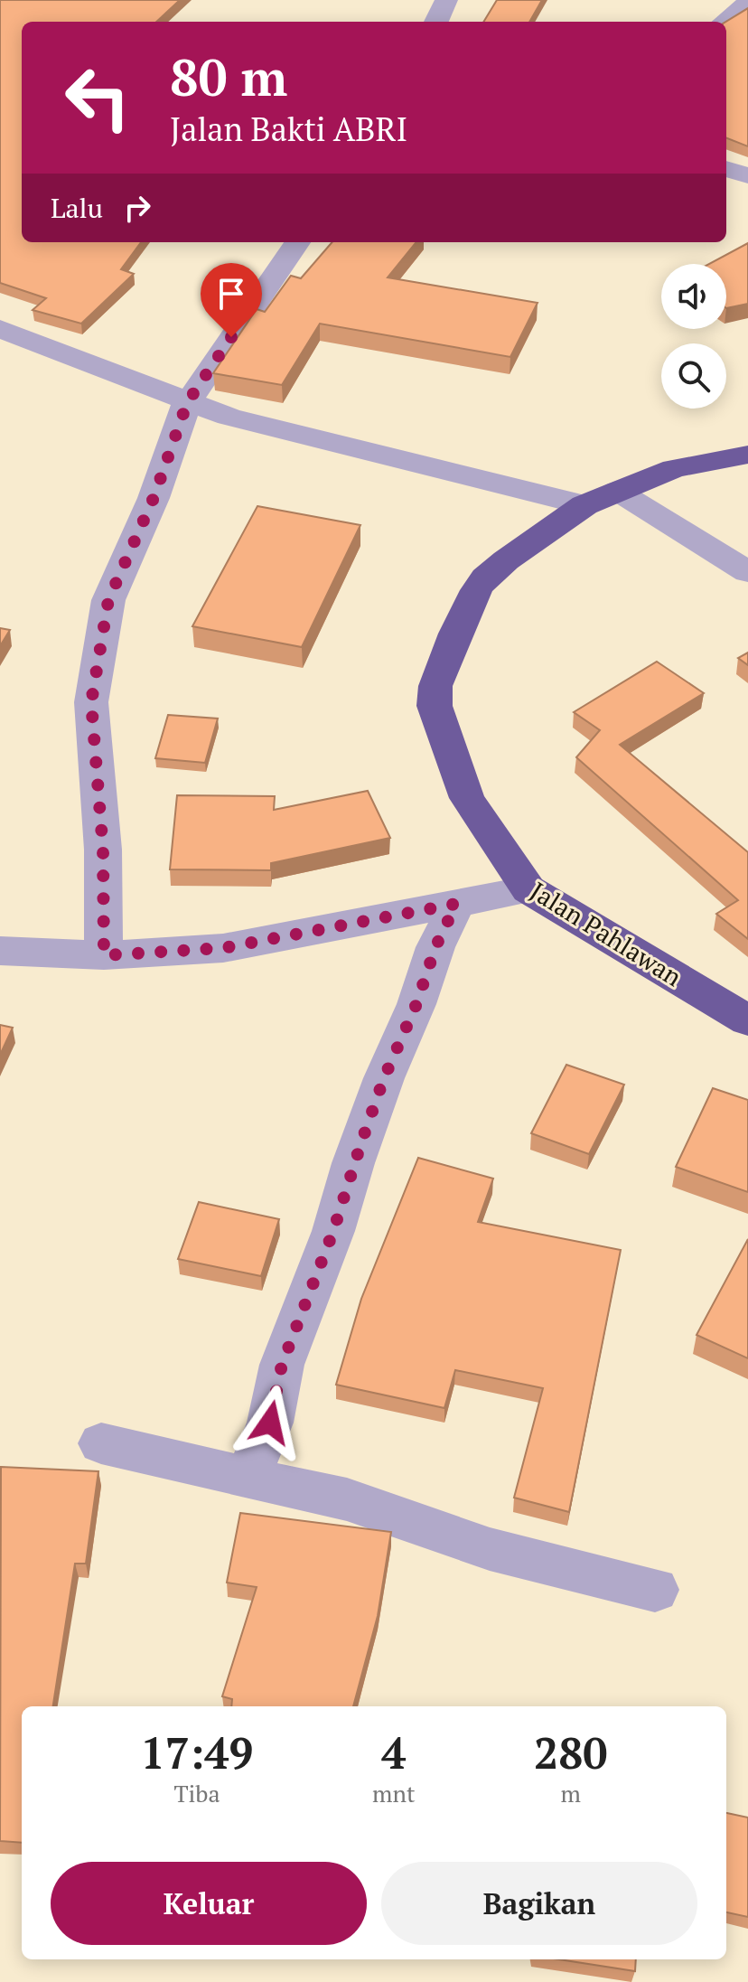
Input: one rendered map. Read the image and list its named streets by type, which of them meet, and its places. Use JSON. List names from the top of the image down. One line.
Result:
{"streets":{"highway":["Jalan Pahlawan"]},"page":{"turn":["80 m","Jalan Bakti ABRI"],"then":"Lalu","eta":["17:49","Tiba","4","mnt","280","m"],"buttons":["Keluar","Bagikan"]}}
